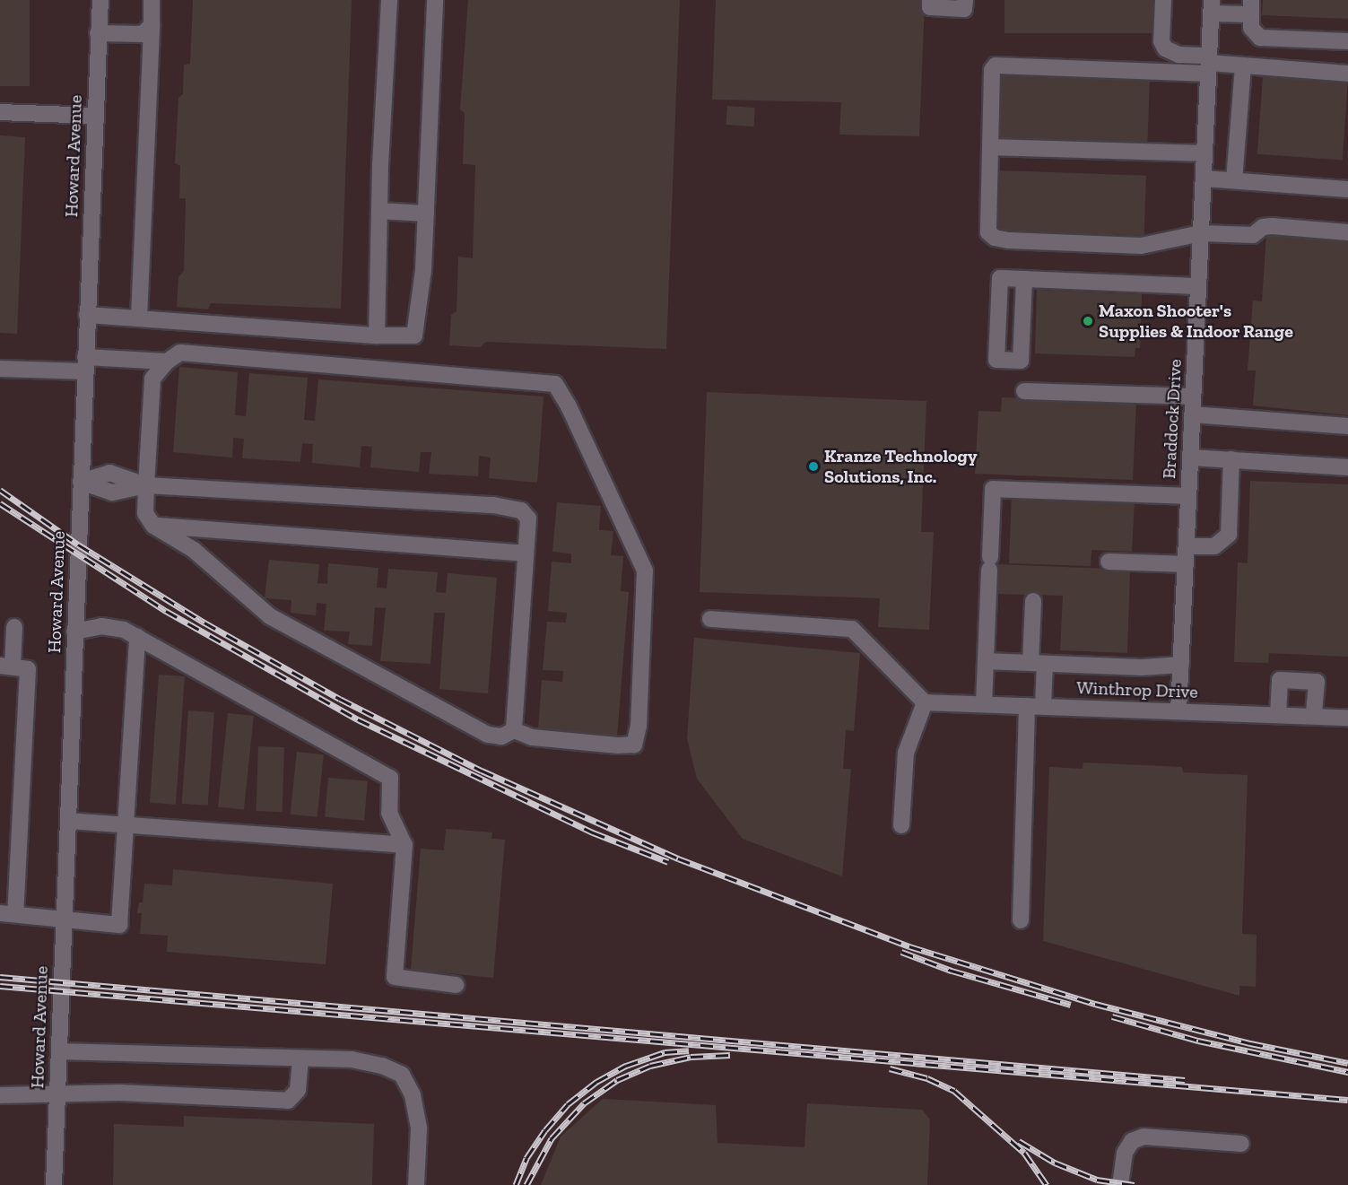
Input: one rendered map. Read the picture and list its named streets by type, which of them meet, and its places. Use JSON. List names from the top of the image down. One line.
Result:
{"streets":{"street":["Howard Avenue","Braddock Drive","Winthrop Drive"]},"crossings":[["Braddock Drive","Winthrop Drive"]],"places":["Maxon Shooter's Supplies & Indoor Range","Kranze Technology Solutions, Inc."]}
